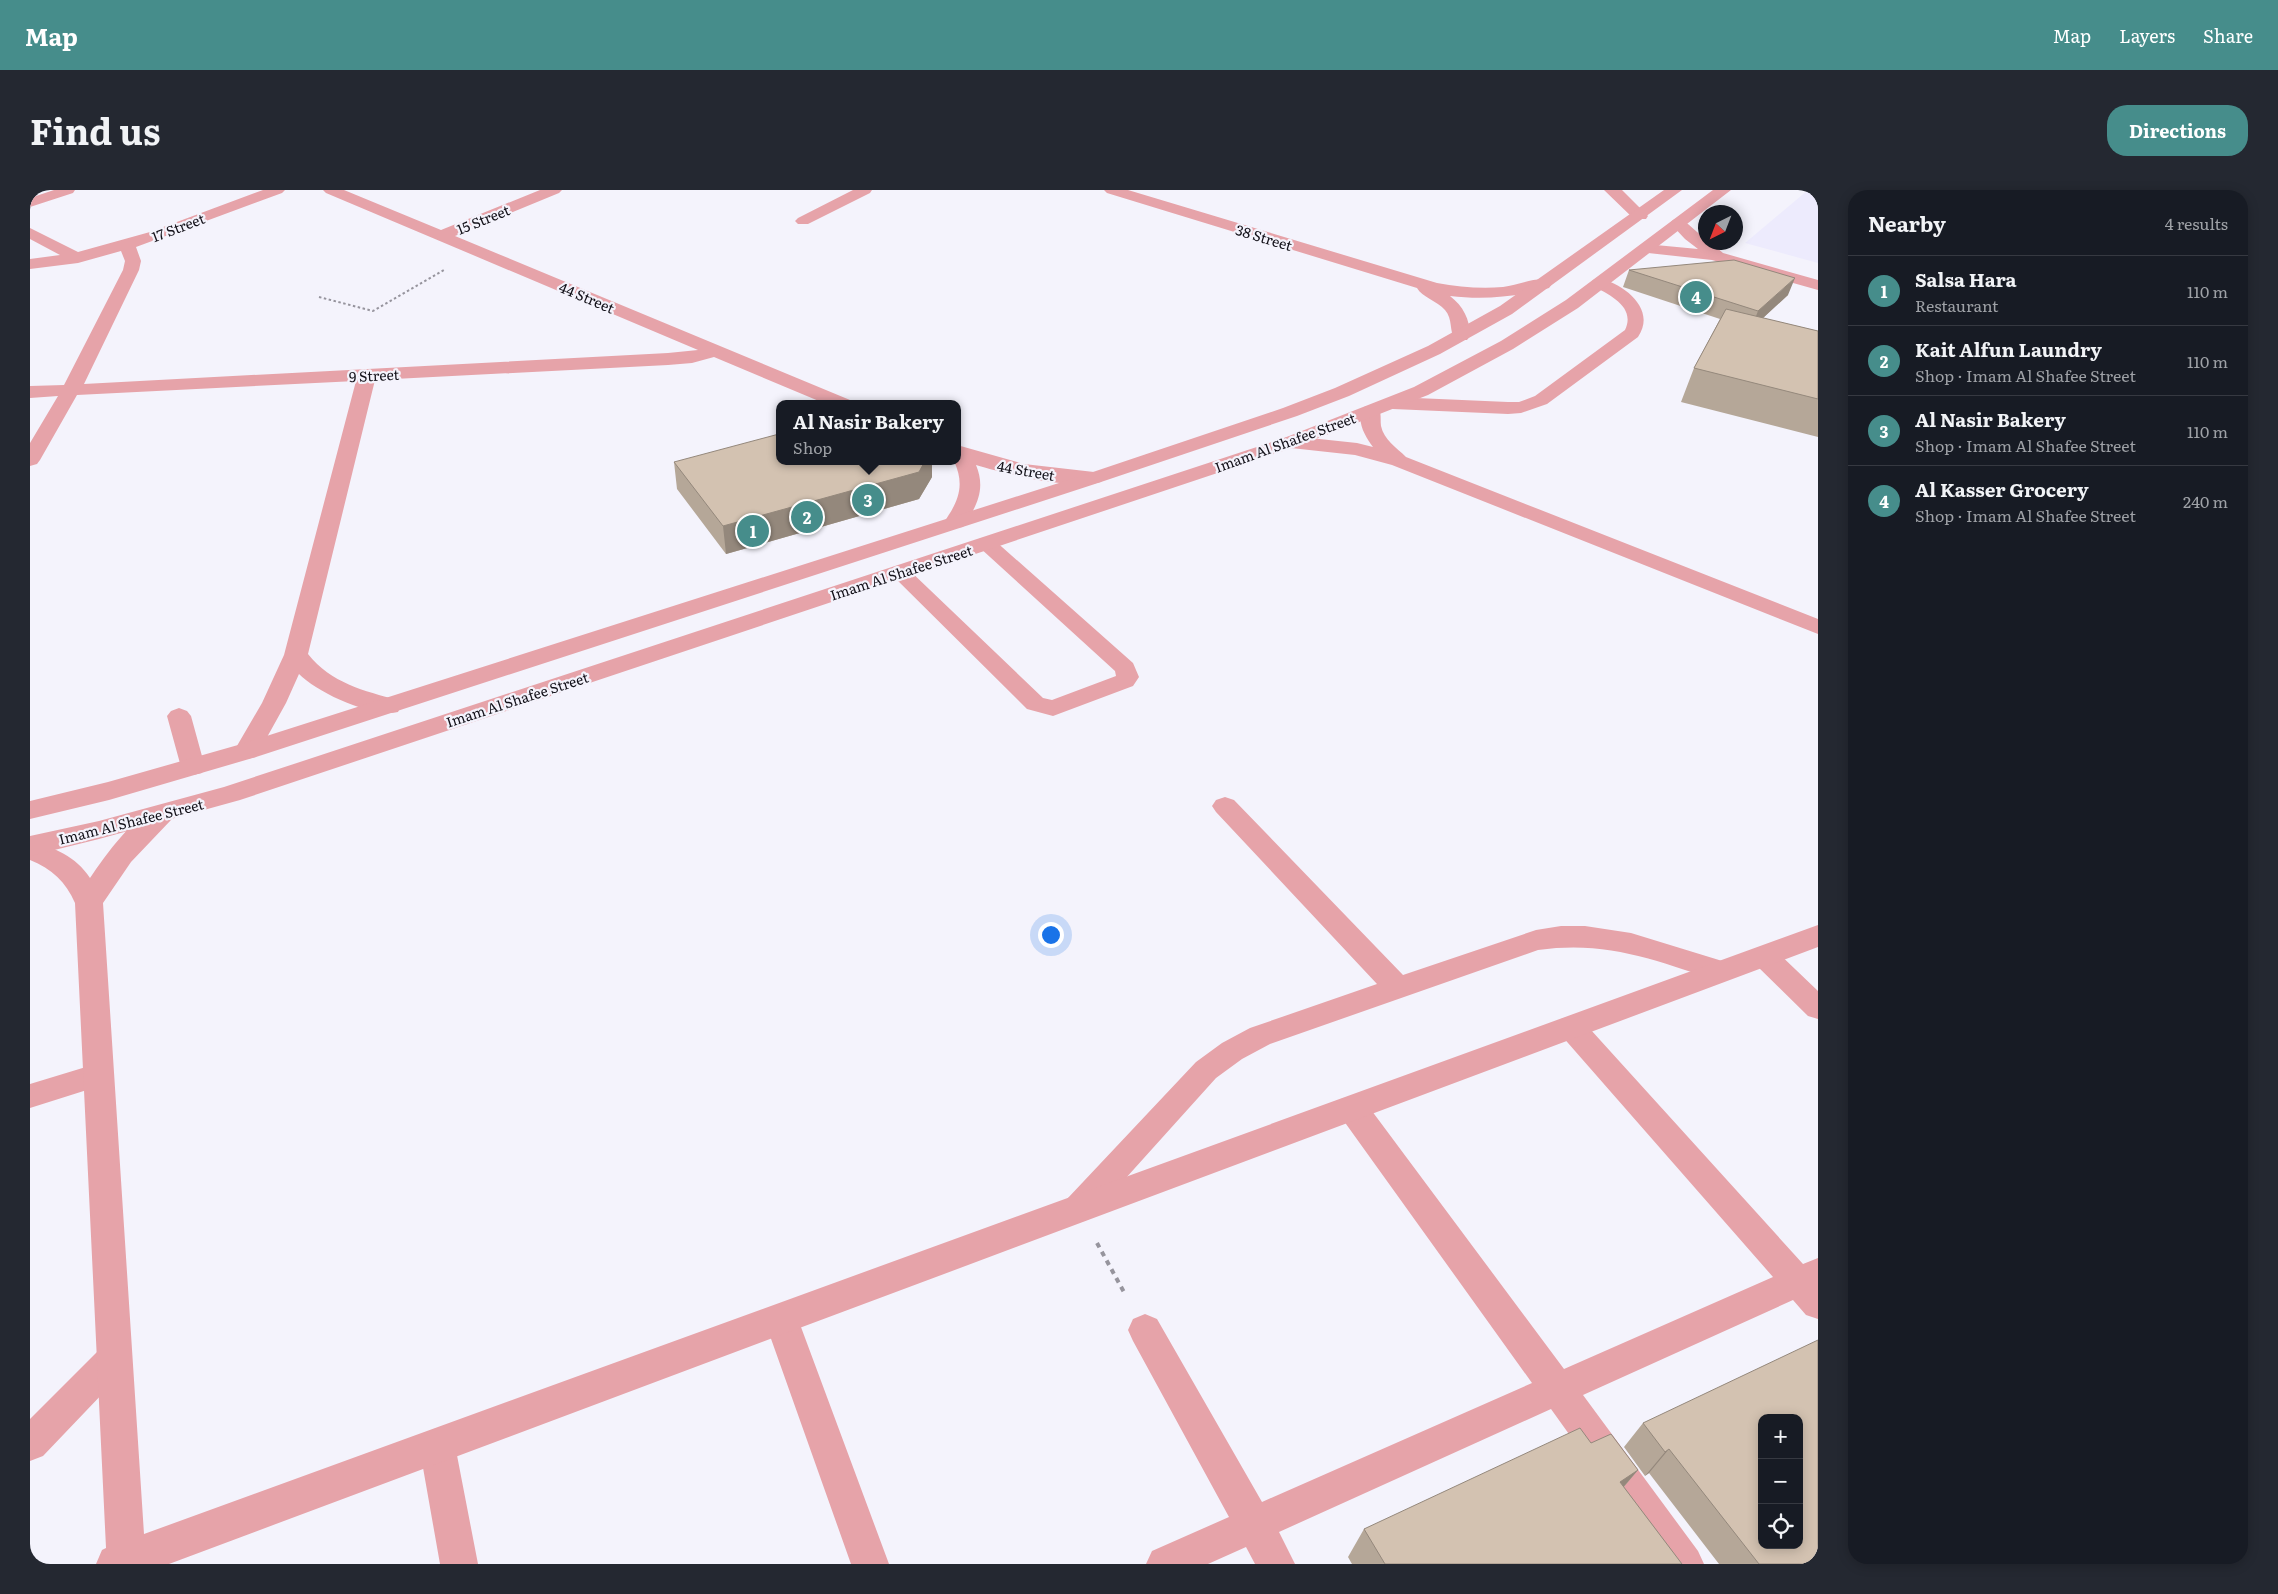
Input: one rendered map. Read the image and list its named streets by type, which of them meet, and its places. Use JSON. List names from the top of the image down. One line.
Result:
{"streets":{"street":["15 Street","17 Street","38 Street","44 Street","9 Street","Imam Al Shafee Street"]},"crossings":[["15 Street","44 Street"],["38 Street","Imam Al Shafee Street"],["44 Street","9 Street"],["44 Street","Imam Al Shafee Street"]],"north":"bottom left","page":{"header":"Map","nav":["Map","Layers","Share"],"title":"Find us","buttons":"Directions","heading":["Nearby","4 results"],"list":[{"mark":"1","name":"Salsa Hara","note":"Restaurant","value":"110 m"},{"mark":"2","name":"Kait Alfun Laundry","note":"Shop · Imam Al Shafee Street","value":"110 m"},{"mark":"3","name":"Al Nasir Bakery","note":"Shop · Imam Al Shafee Street","value":"110 m"},{"mark":"4","name":"Al Kasser Grocery","note":"Shop · Imam Al Shafee Street","value":"240 m"}],"pins":["4","3","2","1"],"popup":["Al Nasir Bakery","Shop"],"map_buttons":["+","−"]}}
